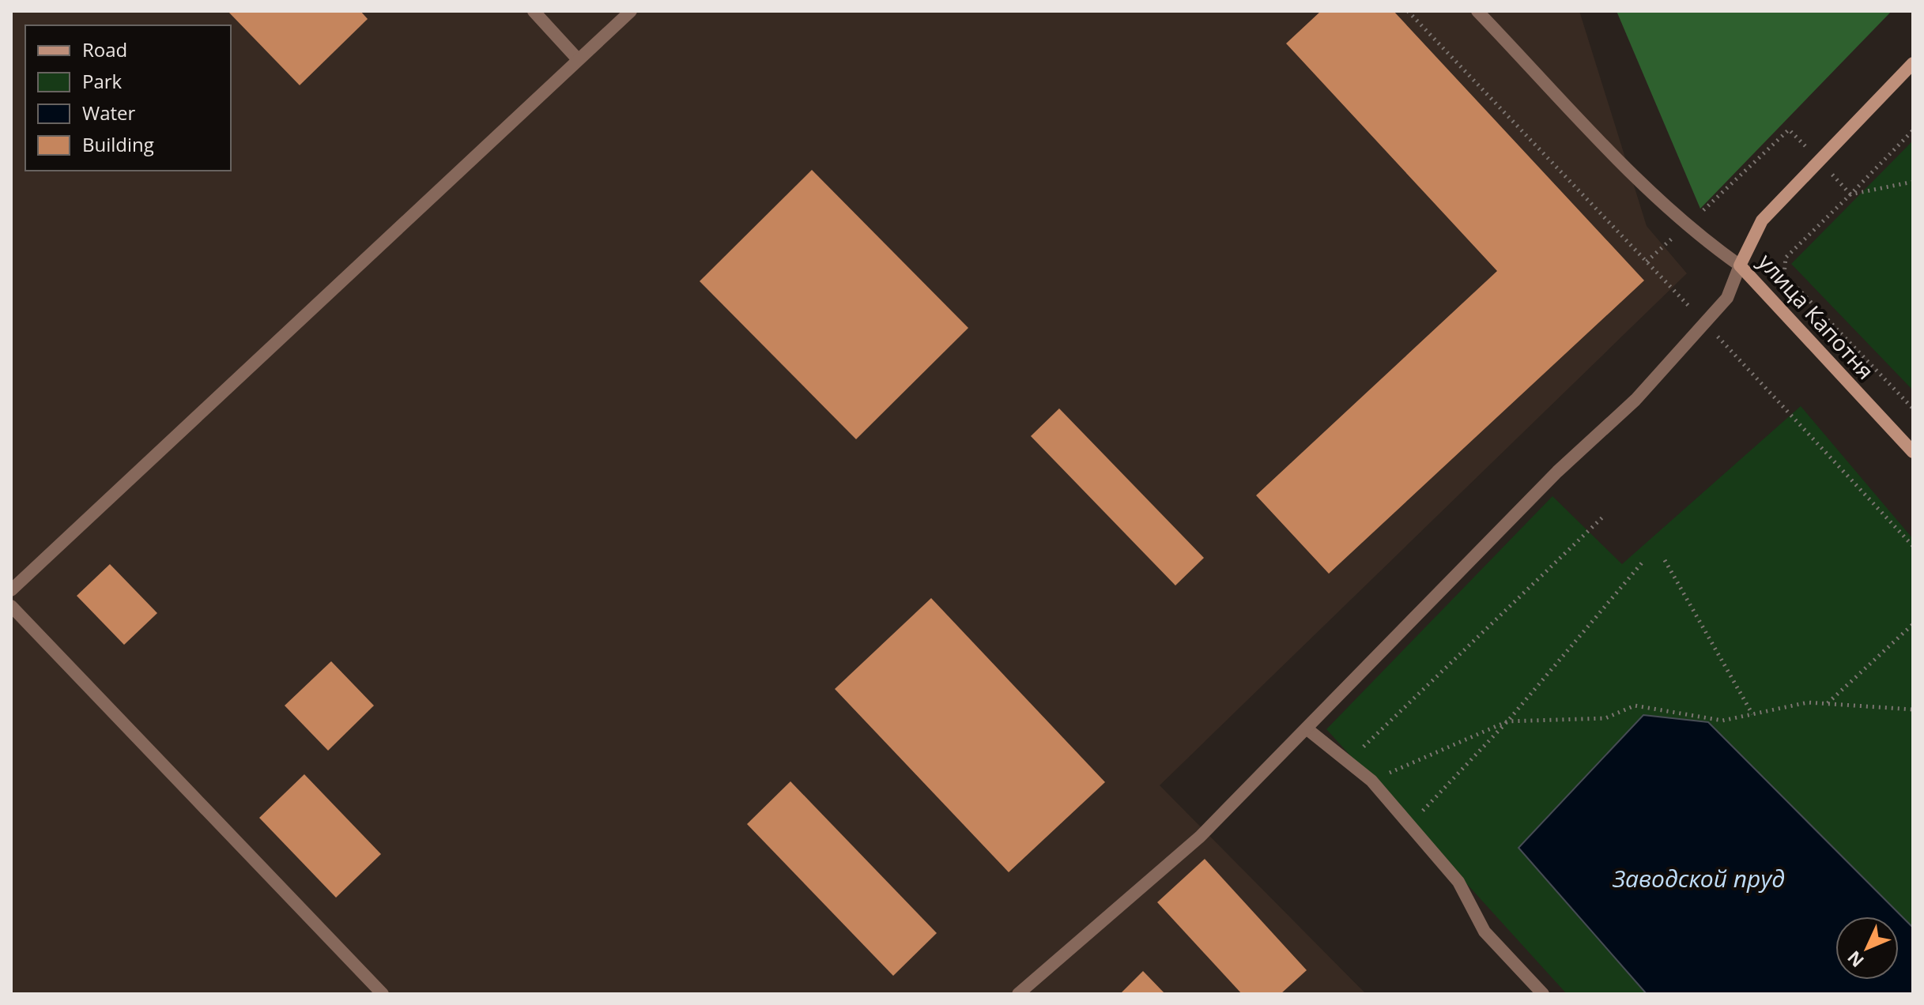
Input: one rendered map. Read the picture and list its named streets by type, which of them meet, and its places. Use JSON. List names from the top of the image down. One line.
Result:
{"streets":{"main road":["улица Капотня"]},"water":["Заводской пруд"],"legend":["Road","Park","Water","Building"],"north":"bottom left"}
